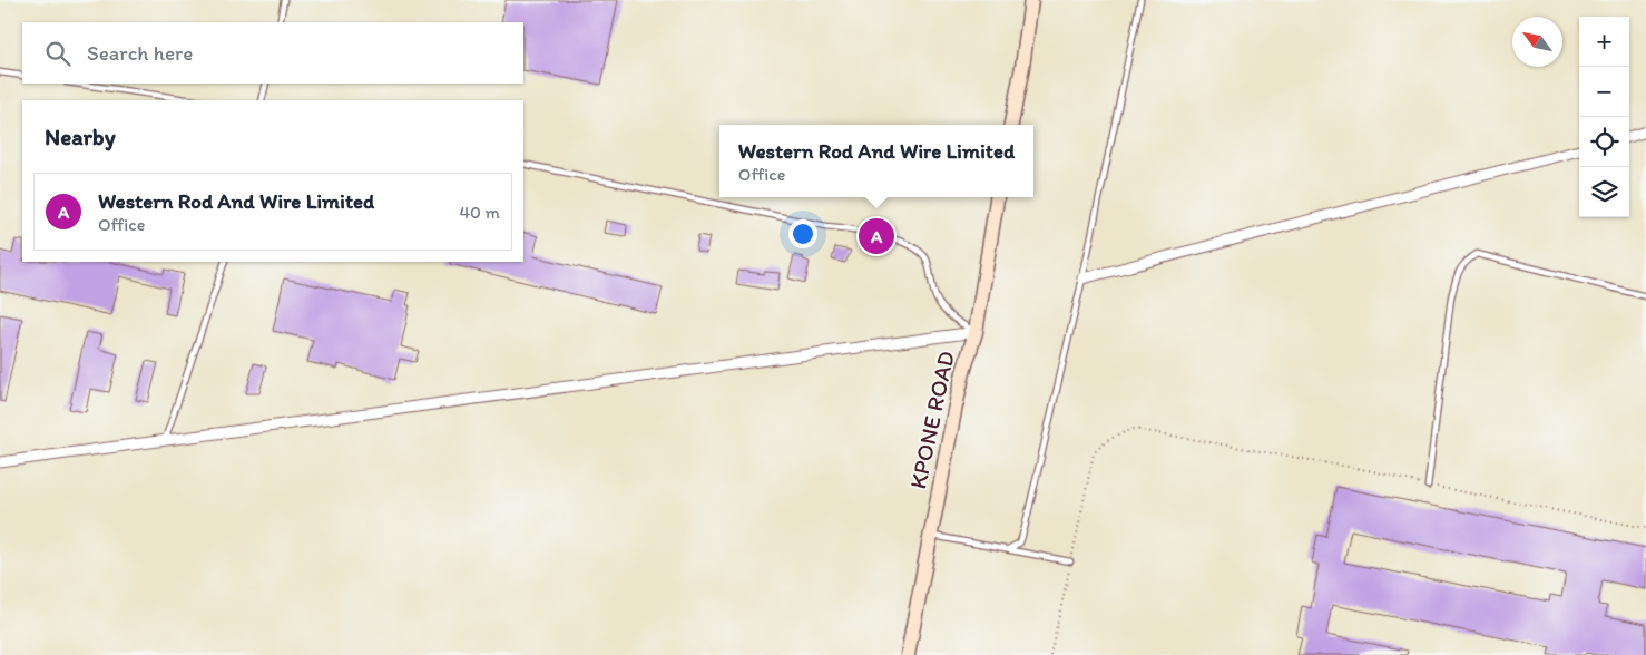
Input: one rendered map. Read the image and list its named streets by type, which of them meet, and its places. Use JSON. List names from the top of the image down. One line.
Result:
{"streets":{"main road":["KPONE ROAD"]},"north":"top left","page":{"map_buttons":["+","−"],"search":"Search here","heading":"Nearby","popup":["Western Rod And Wire Limited","Office"],"list":[{"mark":"A","name":"Western Rod And Wire Limited","note":"Office","value":"40 m"}],"pins":"A"}}
